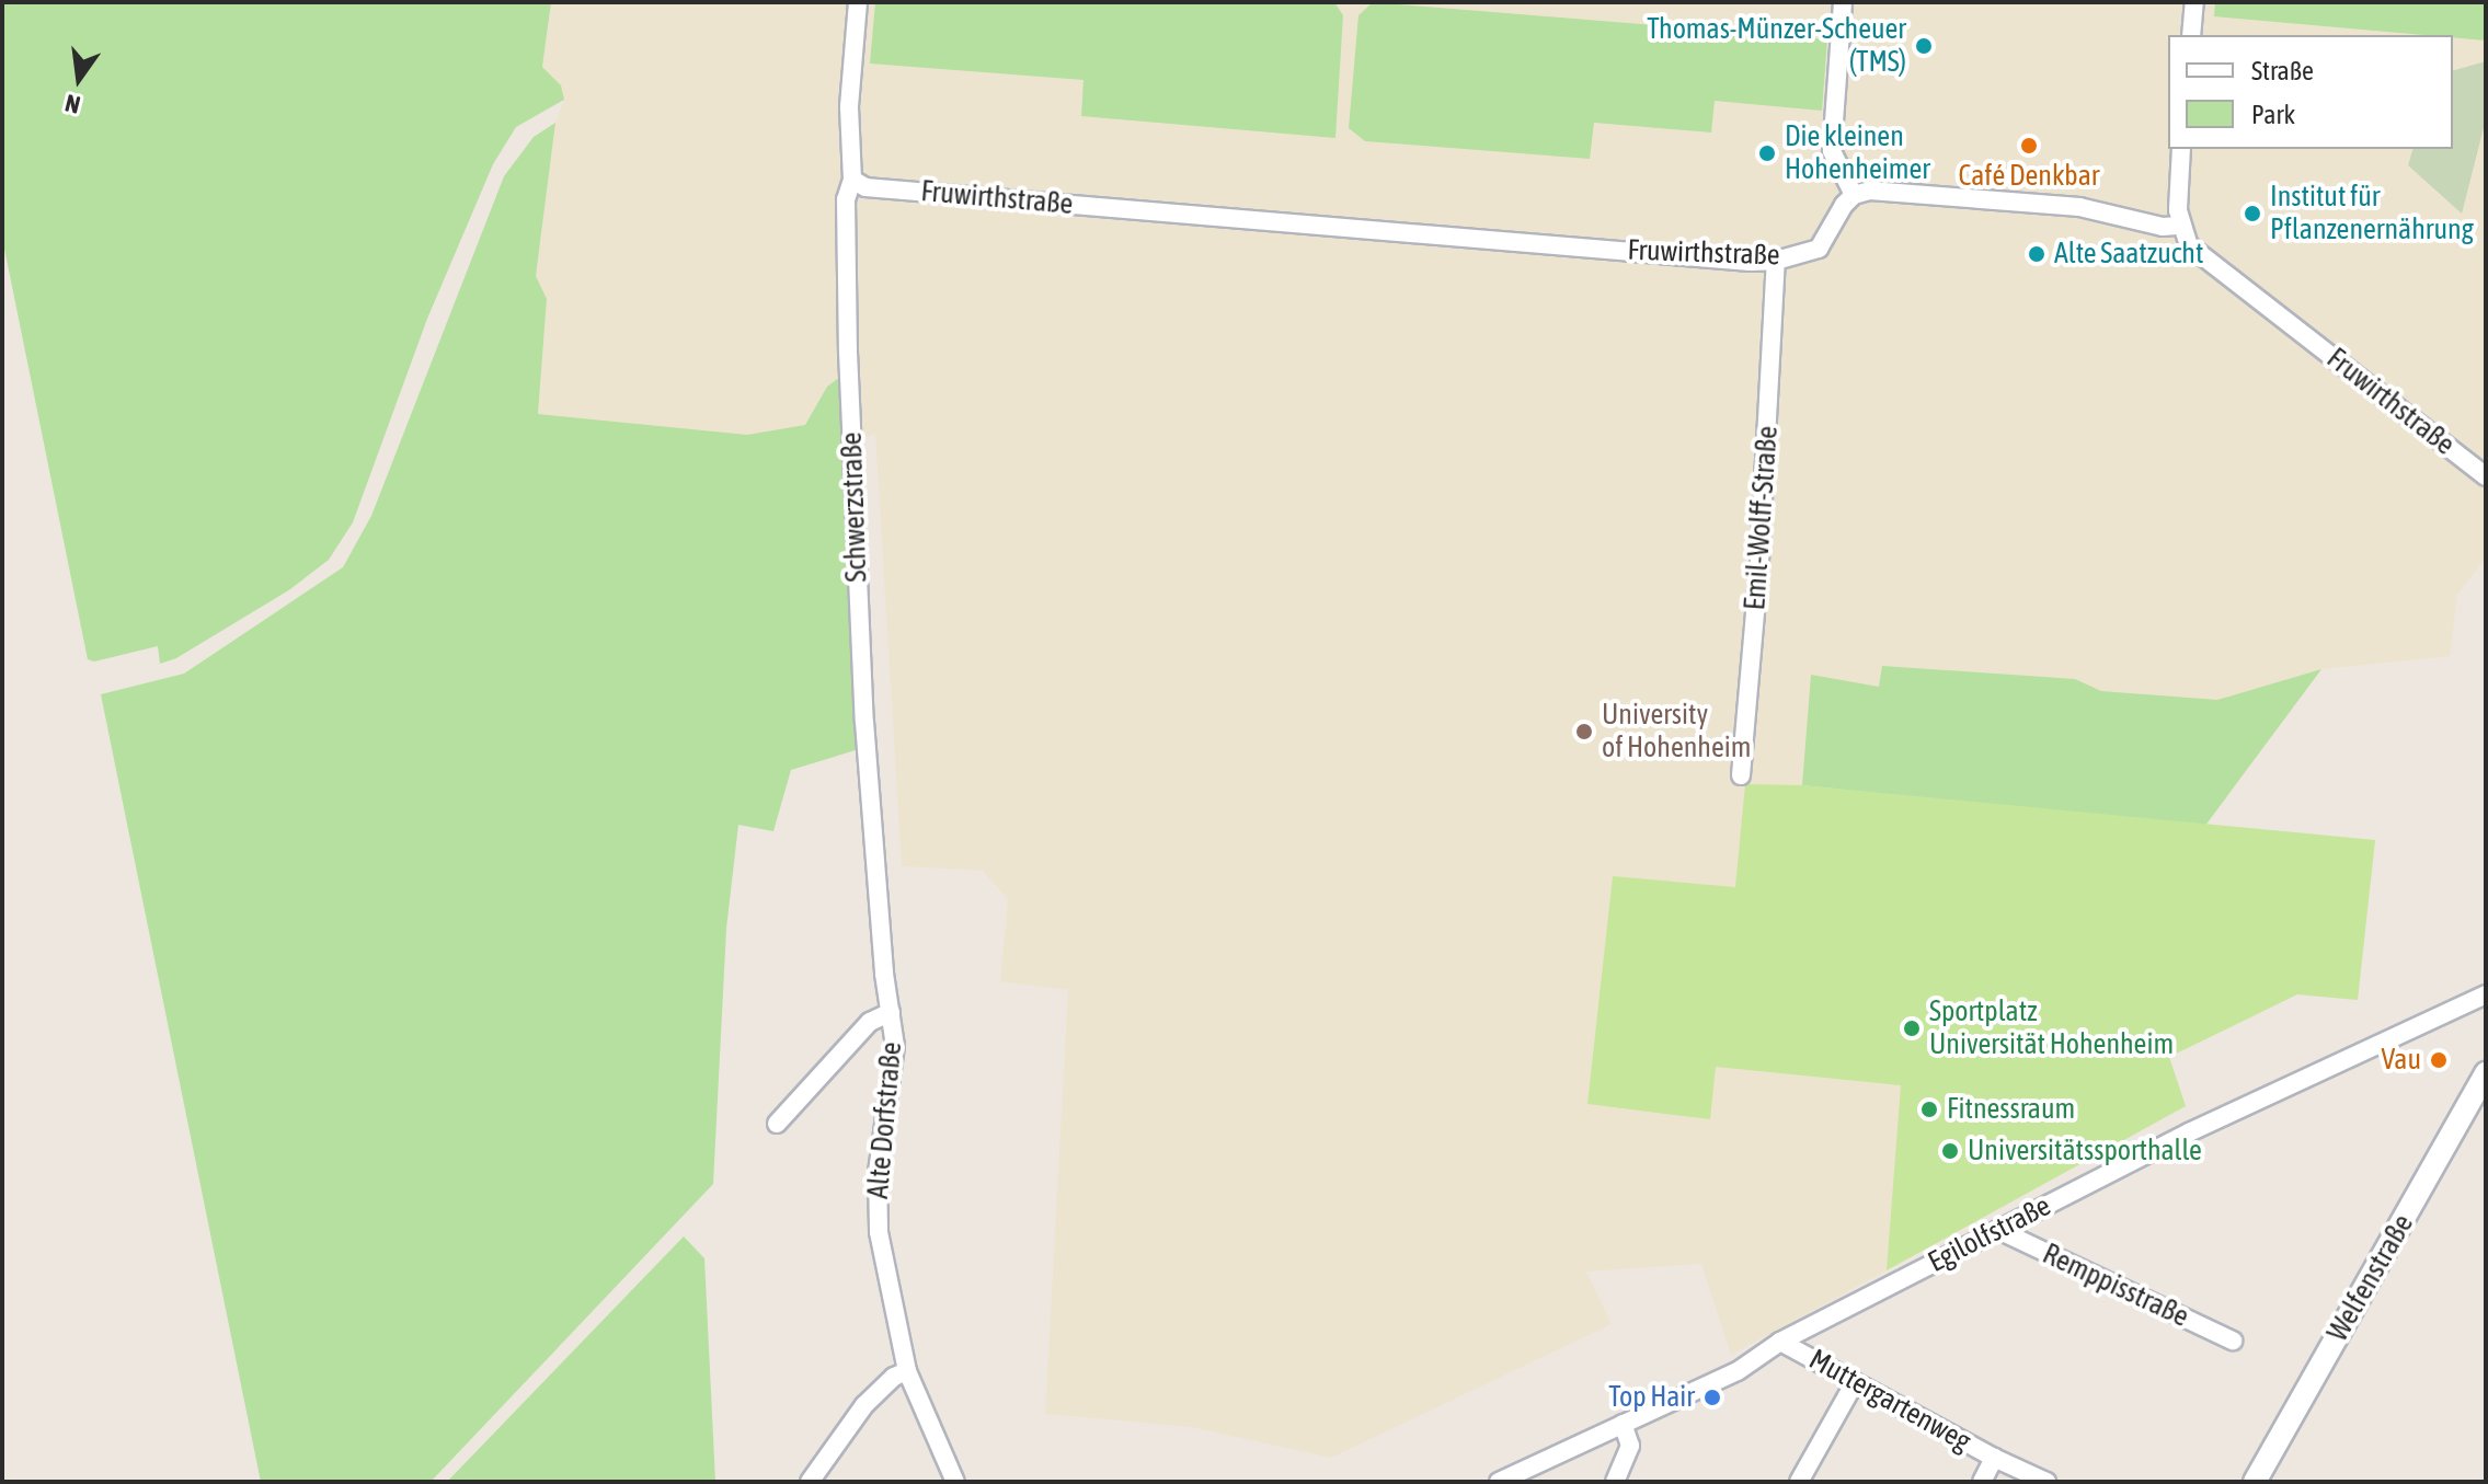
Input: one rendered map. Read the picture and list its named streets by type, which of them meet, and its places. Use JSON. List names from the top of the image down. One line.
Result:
{"streets":{"street":["Fruwirthstraße","Schwerzstraße","Emil-Wolff-Straße","Alte Dorfstraße","Egilolfstraße","Welfenstraße","Remppisstraße","Muttergartenweg"]},"crossings":[["Fruwirthstraße","Schwerzstraße"],["Fruwirthstraße","Emil-Wolff-Straße"],["Schwerzstraße","Alte Dorfstraße"],["Egilolfstraße","Remppisstraße"],["Egilolfstraße","Muttergartenweg"]],"places":["Thomas-Münzer-Scheuer (TMS)","Café Denkbar","Die kleinen Hohenheimer","Institut für Pflanzenernährung","Alte Saatzucht","University of Hohenheim","Sportplatz Universität Hohenheim","Vau","Fitnessraum","Universitätssporthalle","Top Hair"],"legend":["Straße","Park"],"north":"bottom"}
